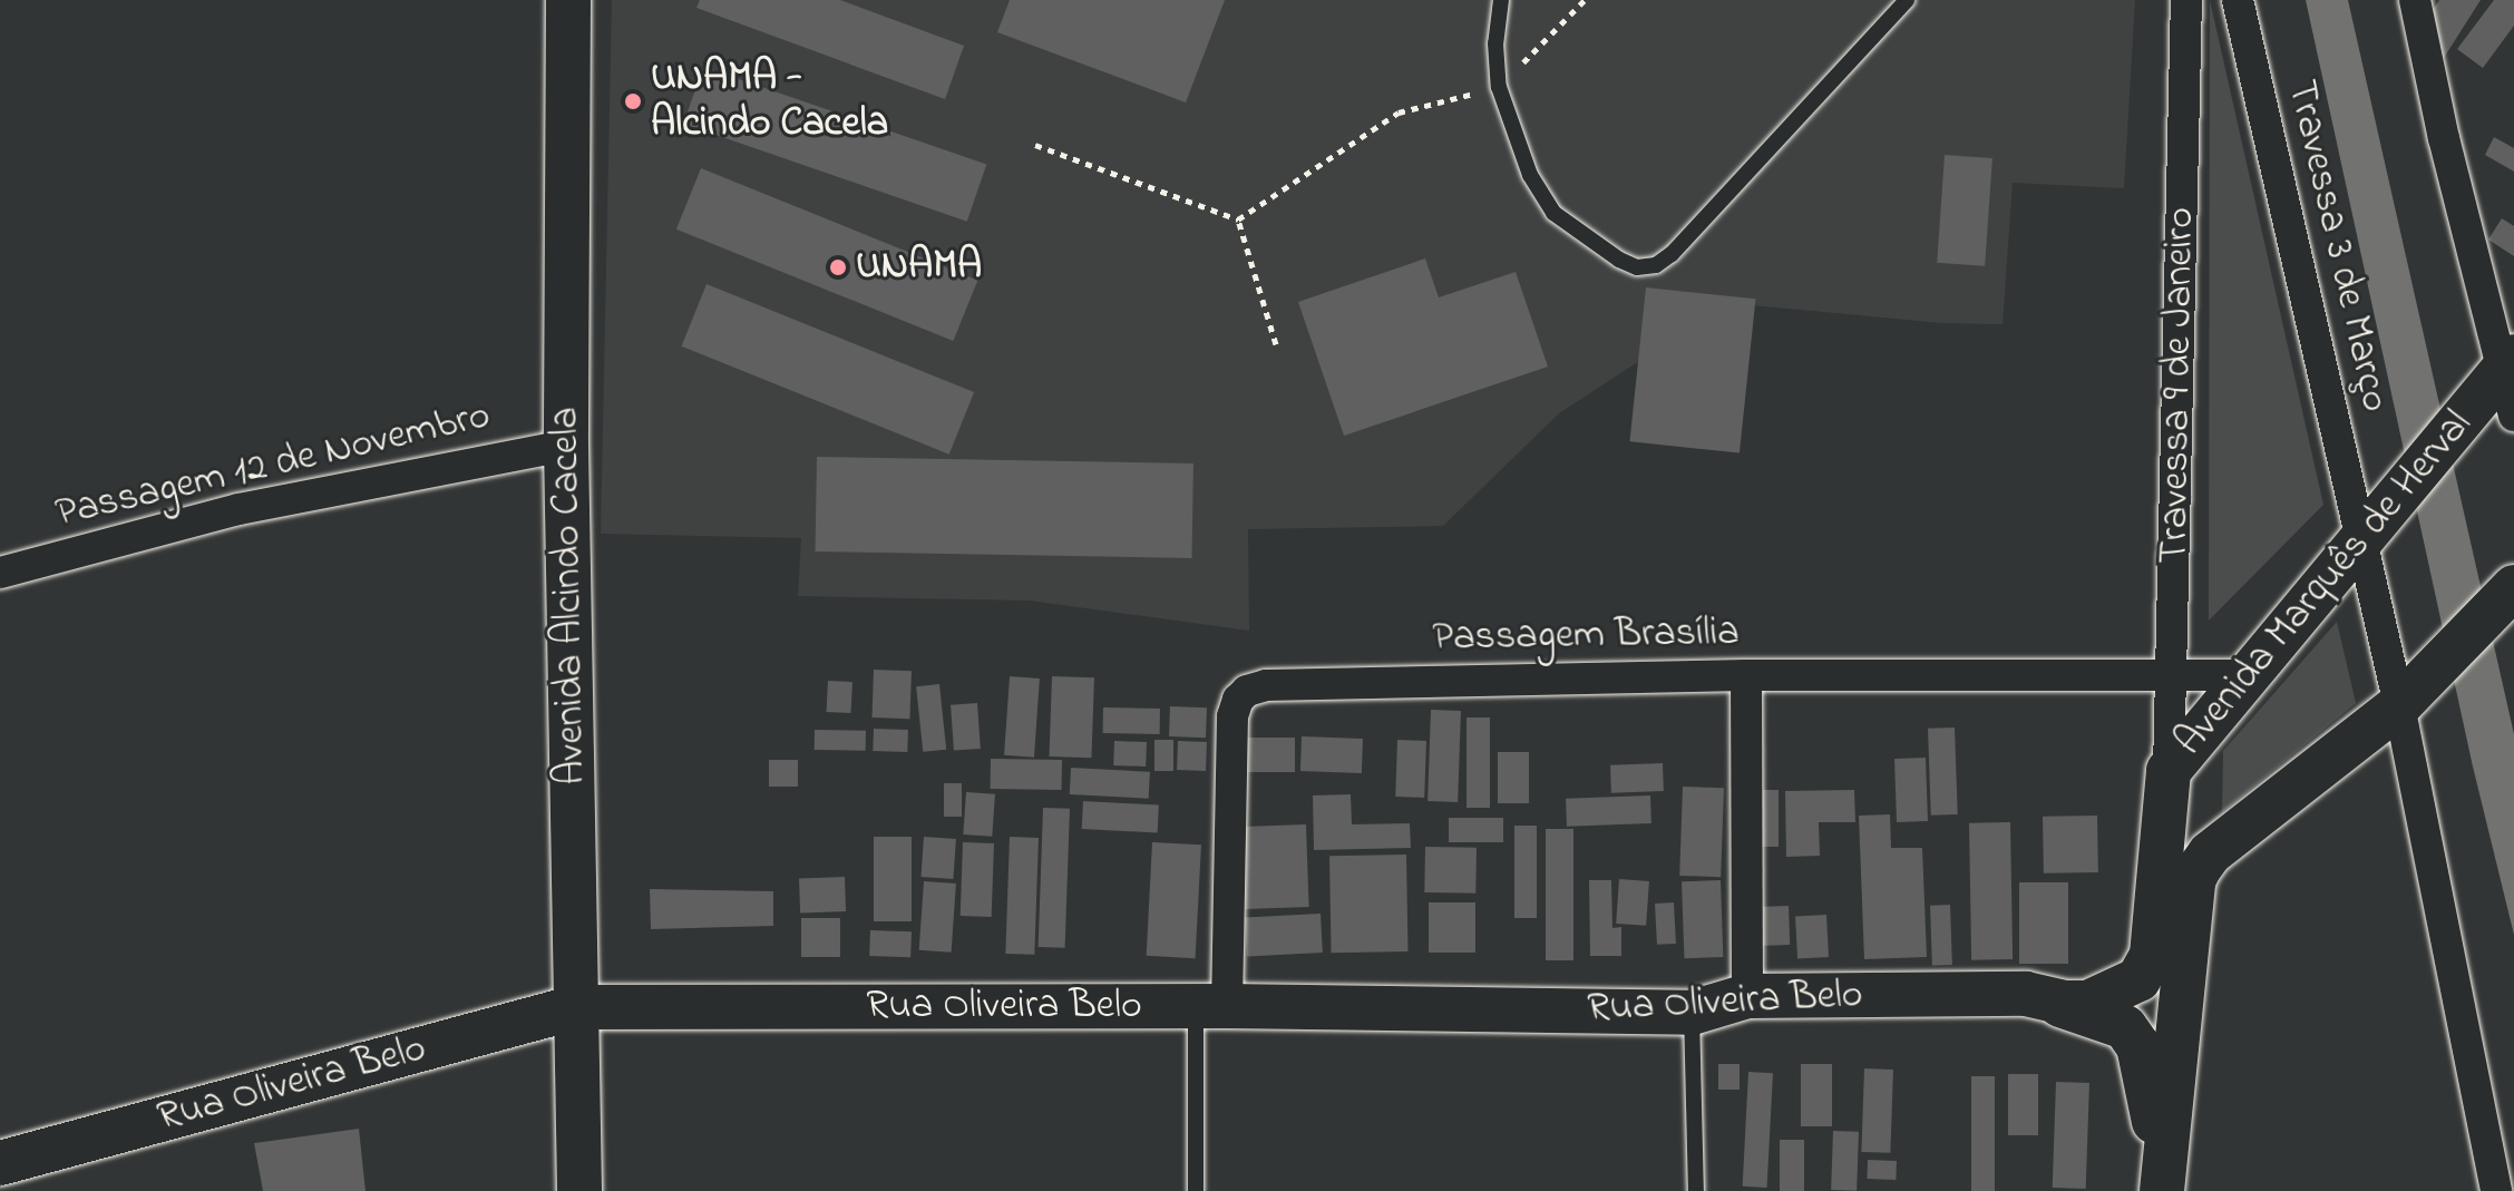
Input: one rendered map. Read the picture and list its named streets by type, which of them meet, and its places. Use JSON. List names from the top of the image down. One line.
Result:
{"streets":{"main road":["Avenida Marquês de Herval","Avenida Alcindo Cacela","Rua Oliveira Belo"],"street":["Travessa 3 de Março","Travessa 9 de Janeiro","Passagem 12 de Novembro","Passagem Brasília"]},"crossings":[["Travessa 3 de Março","Avenida Marquês de Herval"],["Travessa 9 de Janeiro","Avenida Marquês de Herval"],["Travessa 9 de Janeiro","Passagem Brasília"],["Travessa 9 de Janeiro","Rua Oliveira Belo"],["Passagem 12 de Novembro","Avenida Alcindo Cacela"],["Avenida Marquês de Herval","Passagem Brasília"],["Avenida Marquês de Herval","Rua Oliveira Belo"],["Avenida Alcindo Cacela","Rua Oliveira Belo"],["Passagem Brasília","Rua Oliveira Belo"]],"places":["UNAMA - Alcindo Cacela","UNAMA"]}
